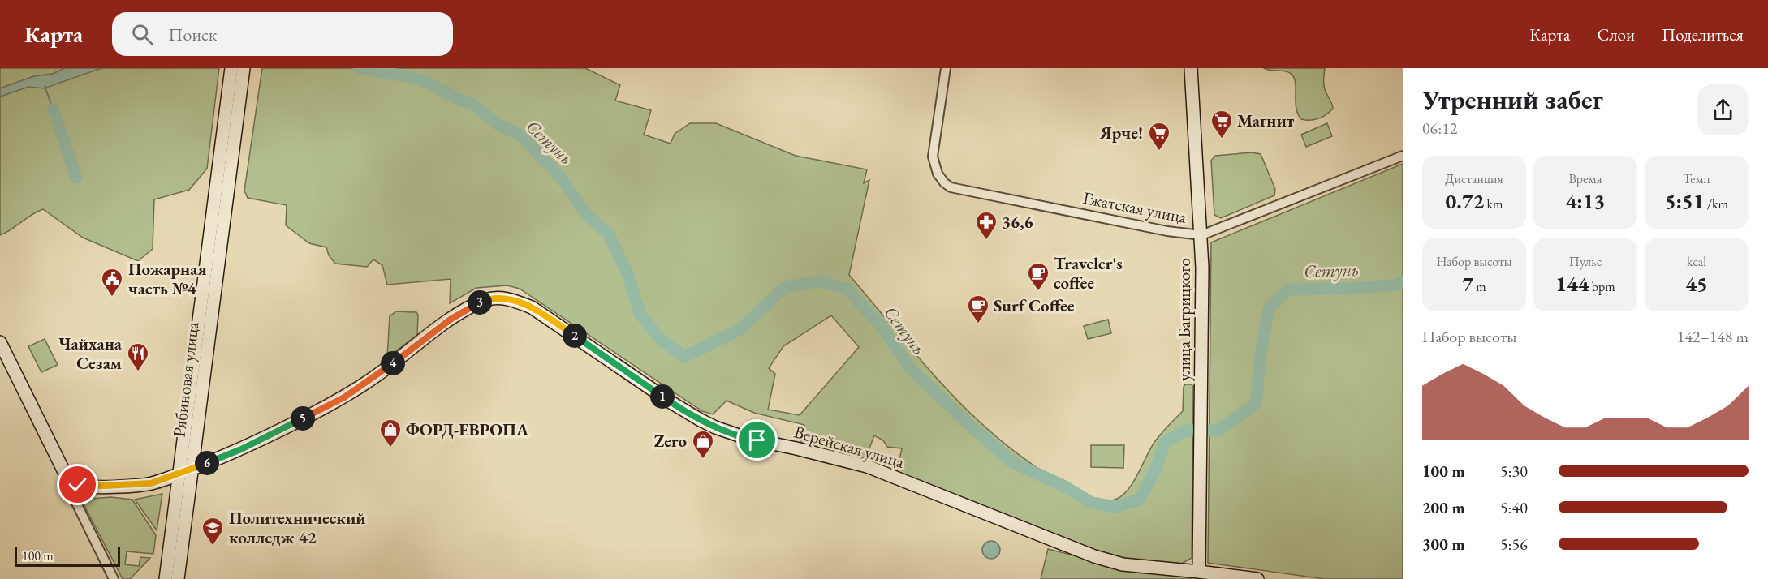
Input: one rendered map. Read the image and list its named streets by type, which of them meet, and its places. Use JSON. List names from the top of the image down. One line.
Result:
{"streets":{"street":["Гжатская улица","улица Багрицкого","Рябиновая улица","Верейская улица"]},"crossings":[["Гжатская улица","улица Багрицкого"],["улица Багрицкого","Верейская улица"],["Рябиновая улица","Верейская улица"]],"water":["Сетунь"],"places":{"supermarket":["Магнит","Ярче!"],"pharmacy":["36,6"],"cafe":["Traveler's coffee","Surf Coffee"],"public building":["Пожарная часть №4"],"restaurant":["Чайхана Сезам"],"shop":["ФОРД-ЕВРОПА","Zero"],"school or university":["Политехнический колледж 42"]},"scale_bar":"100 m","page":{"header":"Карта","search":"Поиск","nav":["Карта","Слои","Поделиться"],"heading":["Утренний забег","06:12"],"stats":[["Дистанция","0.72 km"],["Время","4:13"],["Темп","5:51 /km"],["Набор высоты","7 m"],["Пульс","144 bpm"],["kcal","45"]],"pins":["3","2","4","1","5","6"],"chart":["Набор высоты","142–148 m"],"list":[{"name":"100 m","note":"5:30"},{"name":"200 m","note":"5:40"},{"name":"300 m","note":"5:56"}],"scale":"100 m"}}
